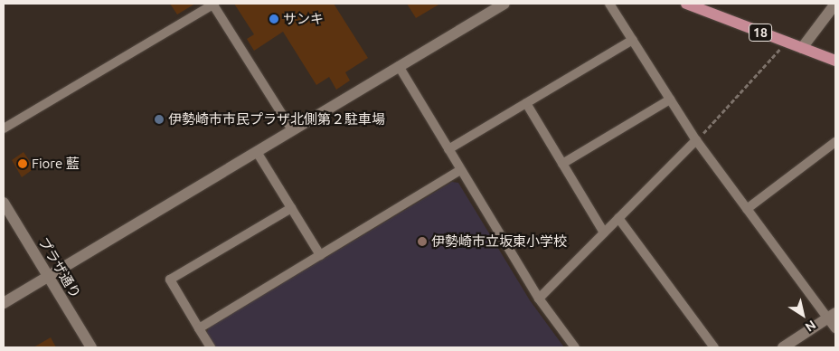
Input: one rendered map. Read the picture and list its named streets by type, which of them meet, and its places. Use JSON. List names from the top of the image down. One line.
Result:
{"streets":{"main road":["18"],"street":["プラザ通り"]},"places":["サンキ","伊勢崎市市民プラザ北側第２駐車場","Fiore 藍","伊勢崎市立坂東小学校"],"north":"bottom right"}
